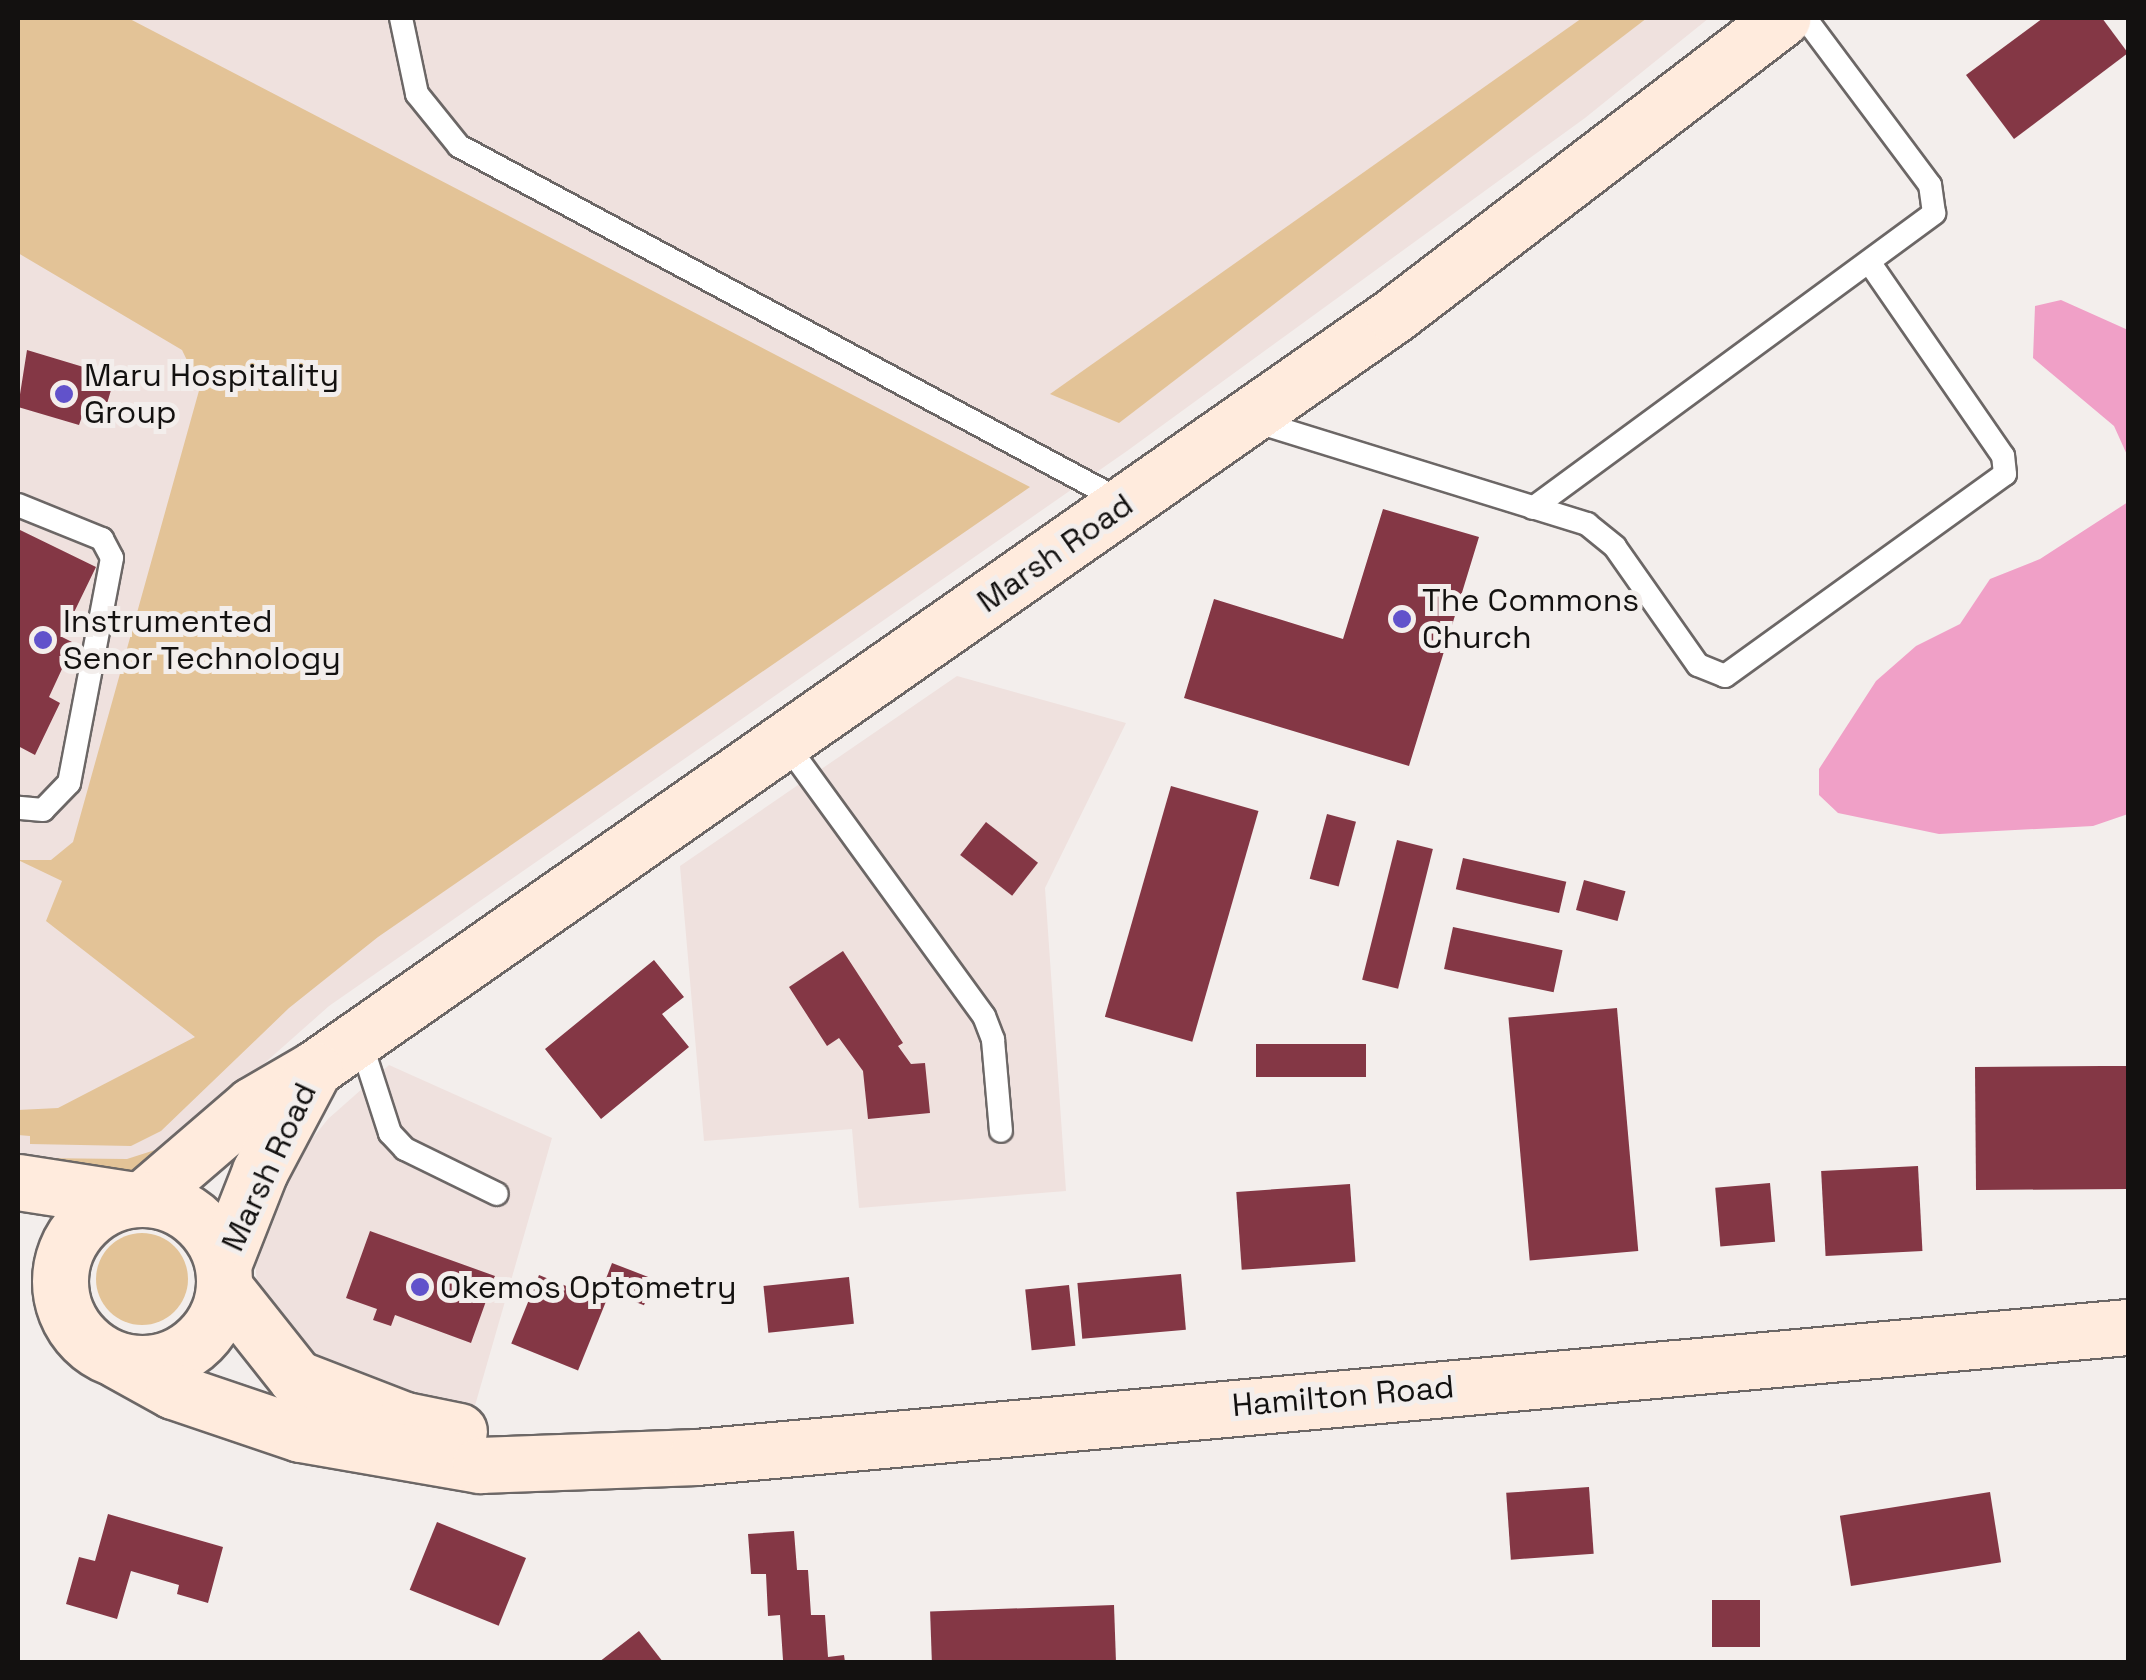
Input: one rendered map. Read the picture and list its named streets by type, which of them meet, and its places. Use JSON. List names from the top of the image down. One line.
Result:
{"streets":{"street":["Marsh Road","Hamilton Road"]},"crossings":[["Marsh Road","Hamilton Road"]],"places":["Maru Hospitality Group","The Commons Church","Instrumented Senor Technology","Okemos Optometry"]}
